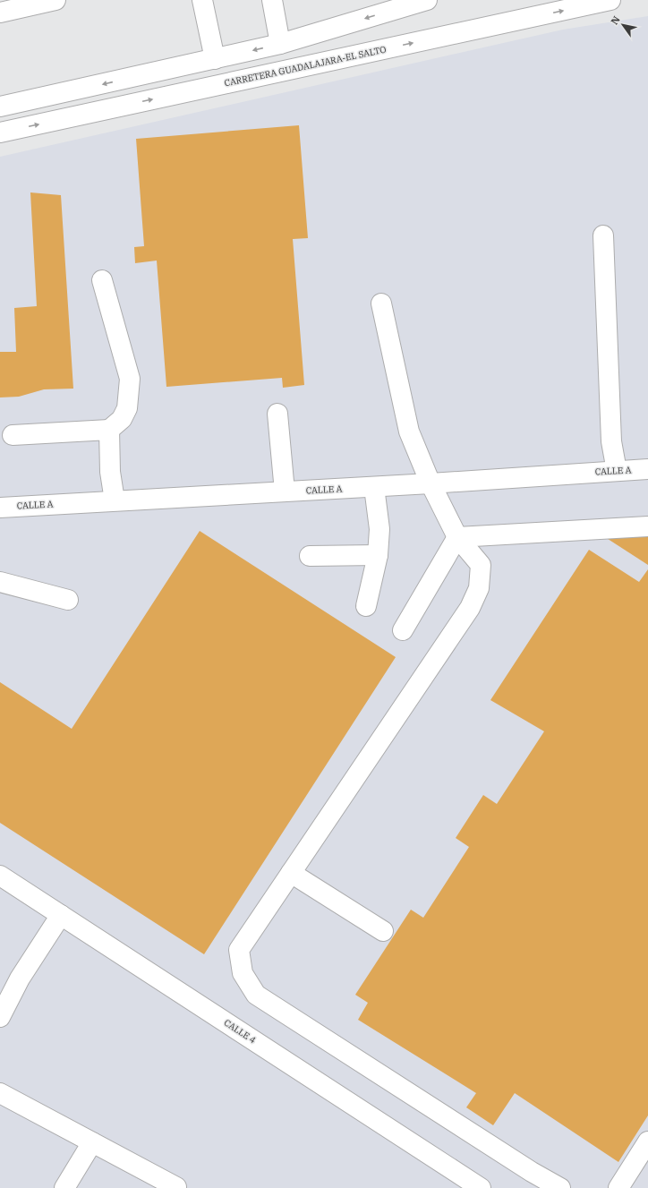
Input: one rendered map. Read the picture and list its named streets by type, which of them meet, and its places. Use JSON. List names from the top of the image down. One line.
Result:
{"streets":{"street":["CARRETERA GUADALAJARA-EL SALTO","CALLE A","CALLE 4"]},"north":"top left"}
